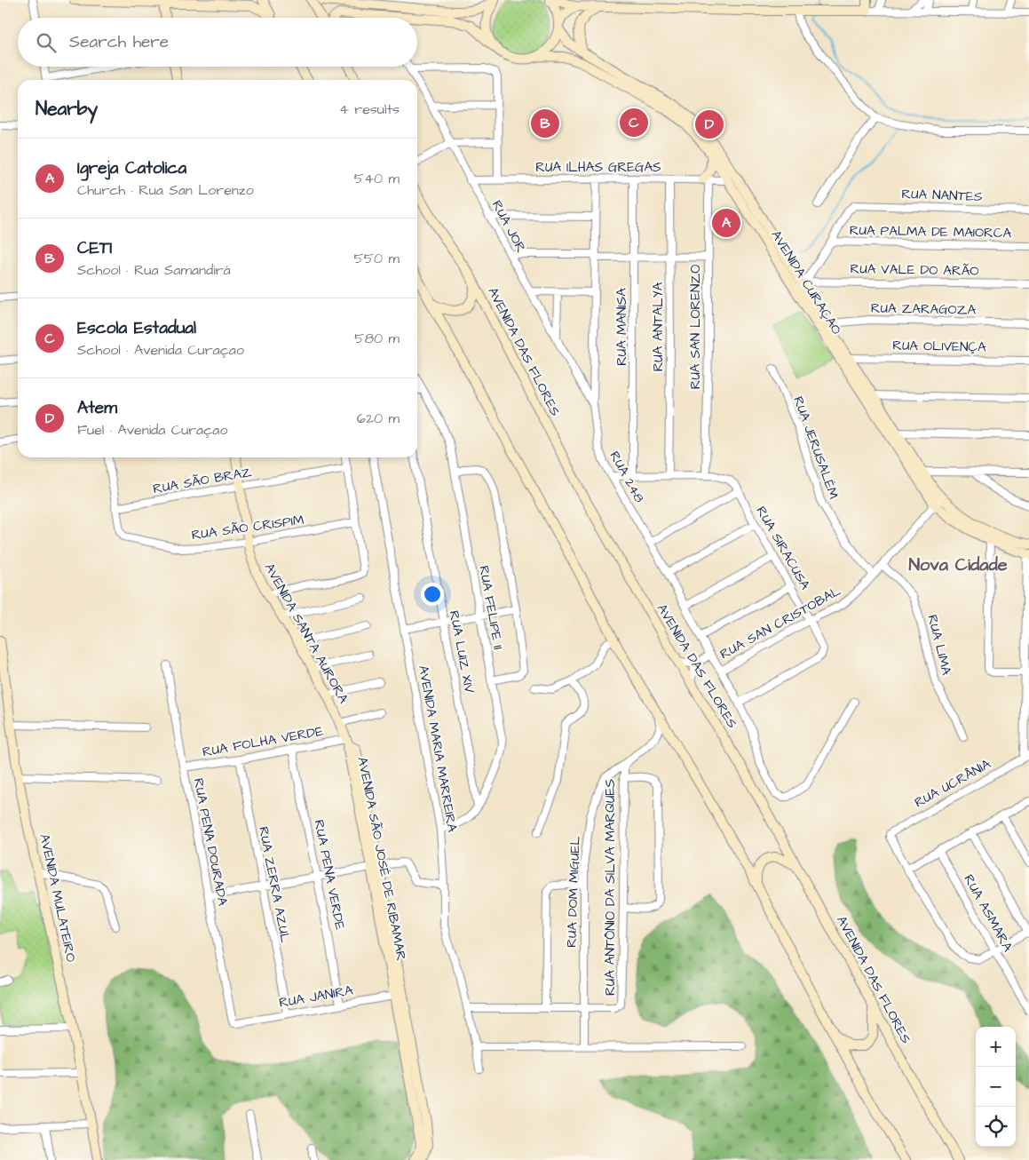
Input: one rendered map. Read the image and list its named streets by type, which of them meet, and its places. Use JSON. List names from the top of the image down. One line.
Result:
{"streets":{"main road":["AVENIDA CURAÇAO","AVENIDA DAS FLORES","AVENIDA SANTA AURORA","AVENIDA SÃO JOSÉ DE RIBAMAR","AVENIDA MULATEIRO"],"street":["RUA ILHAS GREGAS","RUA NANTES","RUA JOR","RUA PALMA DE MAIORCA","RUA VALE DO ARÃO","RUA ZARAGOZA","RUA MANISA","RUA ANTALYA","RUA SAN LORENZO","RUA OLIVENÇA","RUA JERUSALÉM","RUA 248","RUA SÃO BRAZ","RUA SÃO CRISPIM","RUA SIRACUSA","RUA FELIPE II","RUA SAN CRISTOBAL","RUA LIMA","RUA LUIZ XIV","RUA FOLHA VERDE","AVENIDA MARIA MARREIRA","RUA UCRÂNIA","RUA PENA DOURADA","RUA PENA VERDE","RUA ZERRA AZUL","RUA ANTÔNIO DA SILVA MARQUES","RUA DOM MIGUEL","RUA ASMARA","RUA JANIRA"]},"crossings":[["RUA ILHAS GREGAS","RUA JOR"],["RUA ILHAS GREGAS","AVENIDA CURAÇAO"],["RUA ILHAS GREGAS","RUA MANISA"],["RUA ILHAS GREGAS","RUA ANTALYA"],["RUA ILHAS GREGAS","RUA SAN LORENZO"],["RUA ILHAS GREGAS","RUA 248"],["RUA NANTES","RUA PALMA DE MAIORCA"],["RUA JOR","RUA 248"],["RUA VALE DO ARÃO","AVENIDA CURAÇAO"],["AVENIDA CURAÇAO","RUA ZARAGOZA"],["AVENIDA CURAÇAO","RUA OLIVENÇA"],["AVENIDA CURAÇAO","RUA SAN CRISTOBAL"],["RUA SAN LORENZO","RUA SIRACUSA"],["RUA JERUSALÉM","RUA SAN CRISTOBAL"],["RUA 248","RUA SIRACUSA"],["RUA 248","RUA SAN CRISTOBAL"],["RUA SÃO BRAZ","RUA SÃO CRISPIM"],["RUA SÃO BRAZ","AVENIDA SANTA AURORA"],["RUA SÃO CRISPIM","AVENIDA SANTA AURORA"],["RUA SIRACUSA","RUA SAN CRISTOBAL"],["RUA FELIPE II","RUA LUIZ XIV"],["RUA FELIPE II","AVENIDA MARIA MARREIRA"],["RUA SAN CRISTOBAL","RUA LIMA"],["AVENIDA SANTA AURORA","RUA FOLHA VERDE"],["AVENIDA SANTA AURORA","AVENIDA SÃO JOSÉ DE RIBAMAR"],["RUA FOLHA VERDE","RUA PENA DOURADA"],["RUA FOLHA VERDE","AVENIDA SÃO JOSÉ DE RIBAMAR"],["RUA FOLHA VERDE","RUA PENA VERDE"],["RUA FOLHA VERDE","RUA ZERRA AZUL"],["RUA PENA DOURADA","RUA JANIRA"],["AVENIDA SÃO JOSÉ DE RIBAMAR","RUA JANIRA"],["RUA PENA VERDE","RUA JANIRA"],["RUA ZERRA AZUL","RUA JANIRA"],["RUA ANTÔNIO DA SILVA MARQUES","RUA DOM MIGUEL"]],"districts":["Nova Cidade"],"page":{"search":"Search here","heading":["Nearby","4 results"],"pins":["C","B","D","A"],"list":[{"mark":"A","name":"Igreja Catolica","note":"Church · Rua San Lorenzo","value":"540 m"},{"mark":"B","name":"CETI","note":"School · Rua Samandirá","value":"550 m"},{"mark":"C","name":"Escola Estadual","note":"School · Avenida Curaçao","value":"580 m"},{"mark":"D","name":"Atem","note":"Fuel · Avenida Curaçao","value":"620 m"}],"map_buttons":["+","−"]}}
